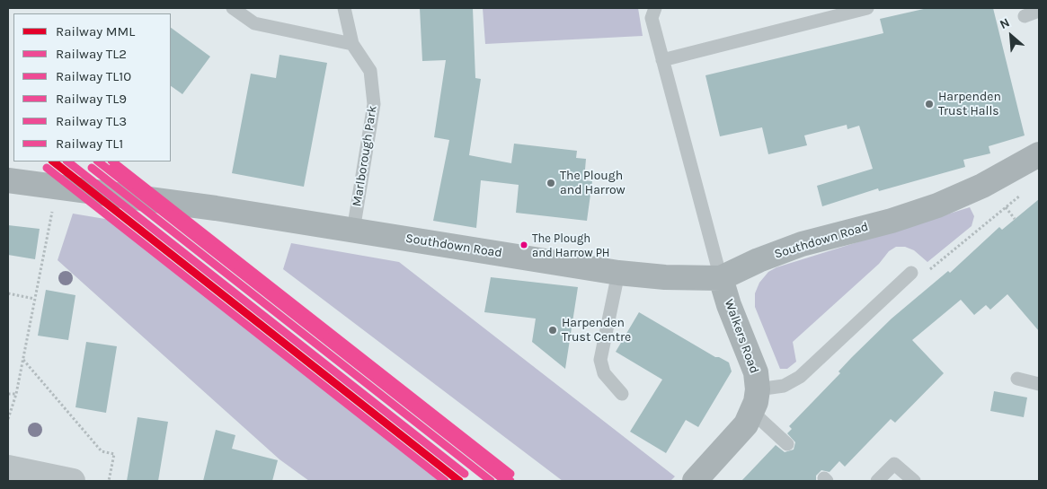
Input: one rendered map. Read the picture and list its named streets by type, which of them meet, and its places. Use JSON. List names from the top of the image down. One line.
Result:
{"streets":{"street":["Southdown Road","Walkers Road"],"lane":["Marlborough Park"]},"crossings":[["Marlborough Park","Southdown Road"],["Southdown Road","Walkers Road"]],"places":["Harpenden Trust Halls","The Plough and Harrow","The Plough and Harrow PH","Harpenden Trust Centre"],"lines":["rail line MML","rail line TL10","rail line TL9","rail line TL3","rail line TL2","rail line TL1"],"legend":["Railway MML","Railway TL2","Railway TL10","Railway TL9","Railway TL3","Railway TL1"],"north":"top left"}
